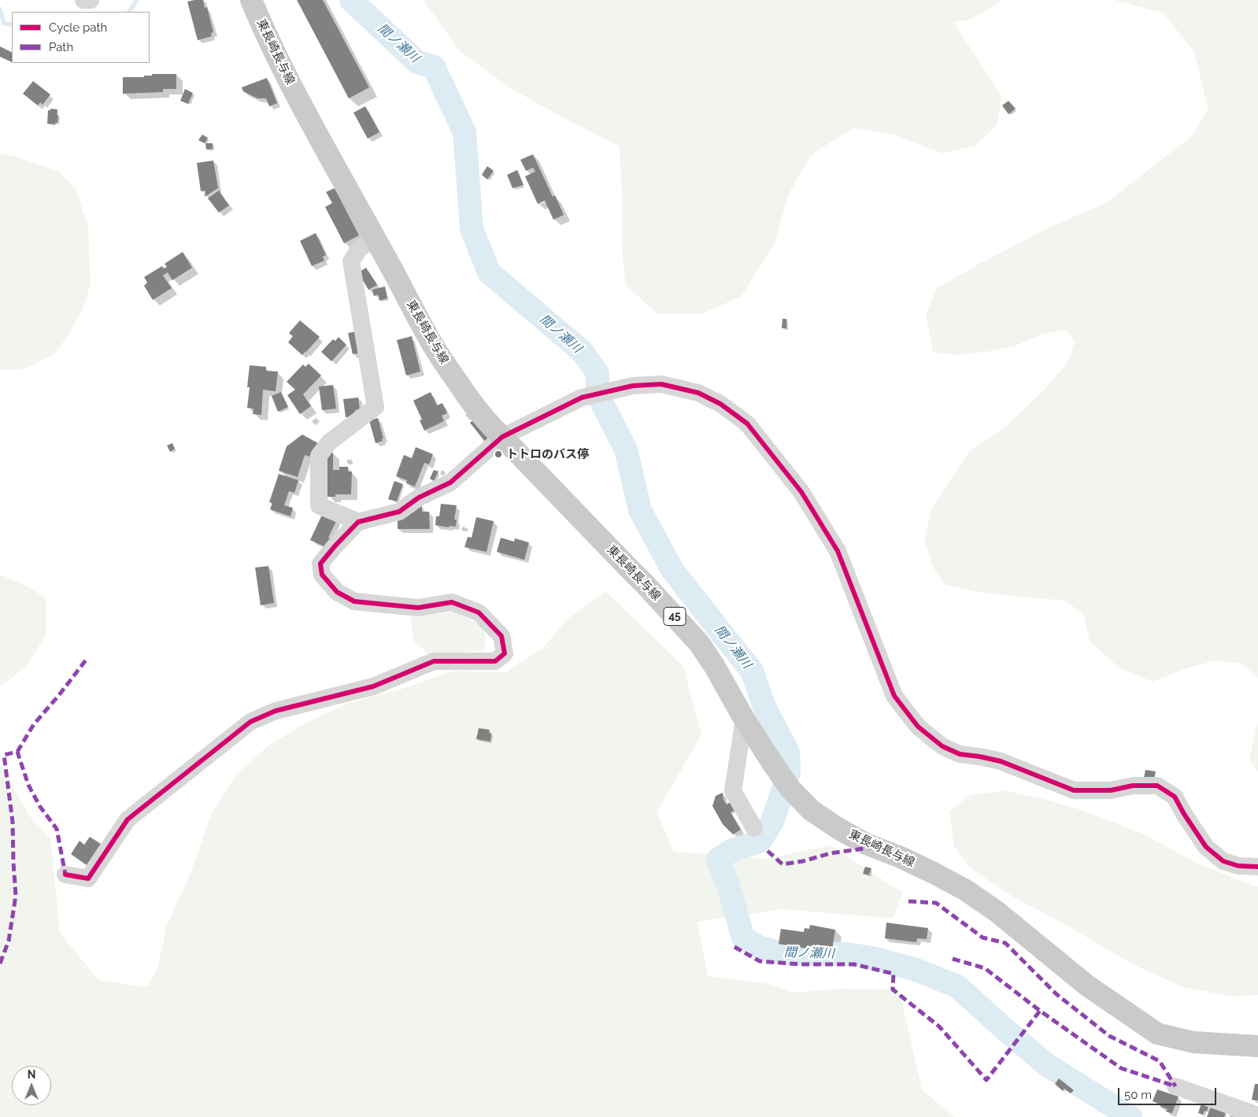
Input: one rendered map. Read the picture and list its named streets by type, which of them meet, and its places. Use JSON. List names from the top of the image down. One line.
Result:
{"streets":{"main road":["東長崎長与線","45"]},"water":["間ノ瀬川"],"places":["トトロのバス停"],"legend":["Cycle path","Path"],"scale_bar":"50 m","north":"top"}
